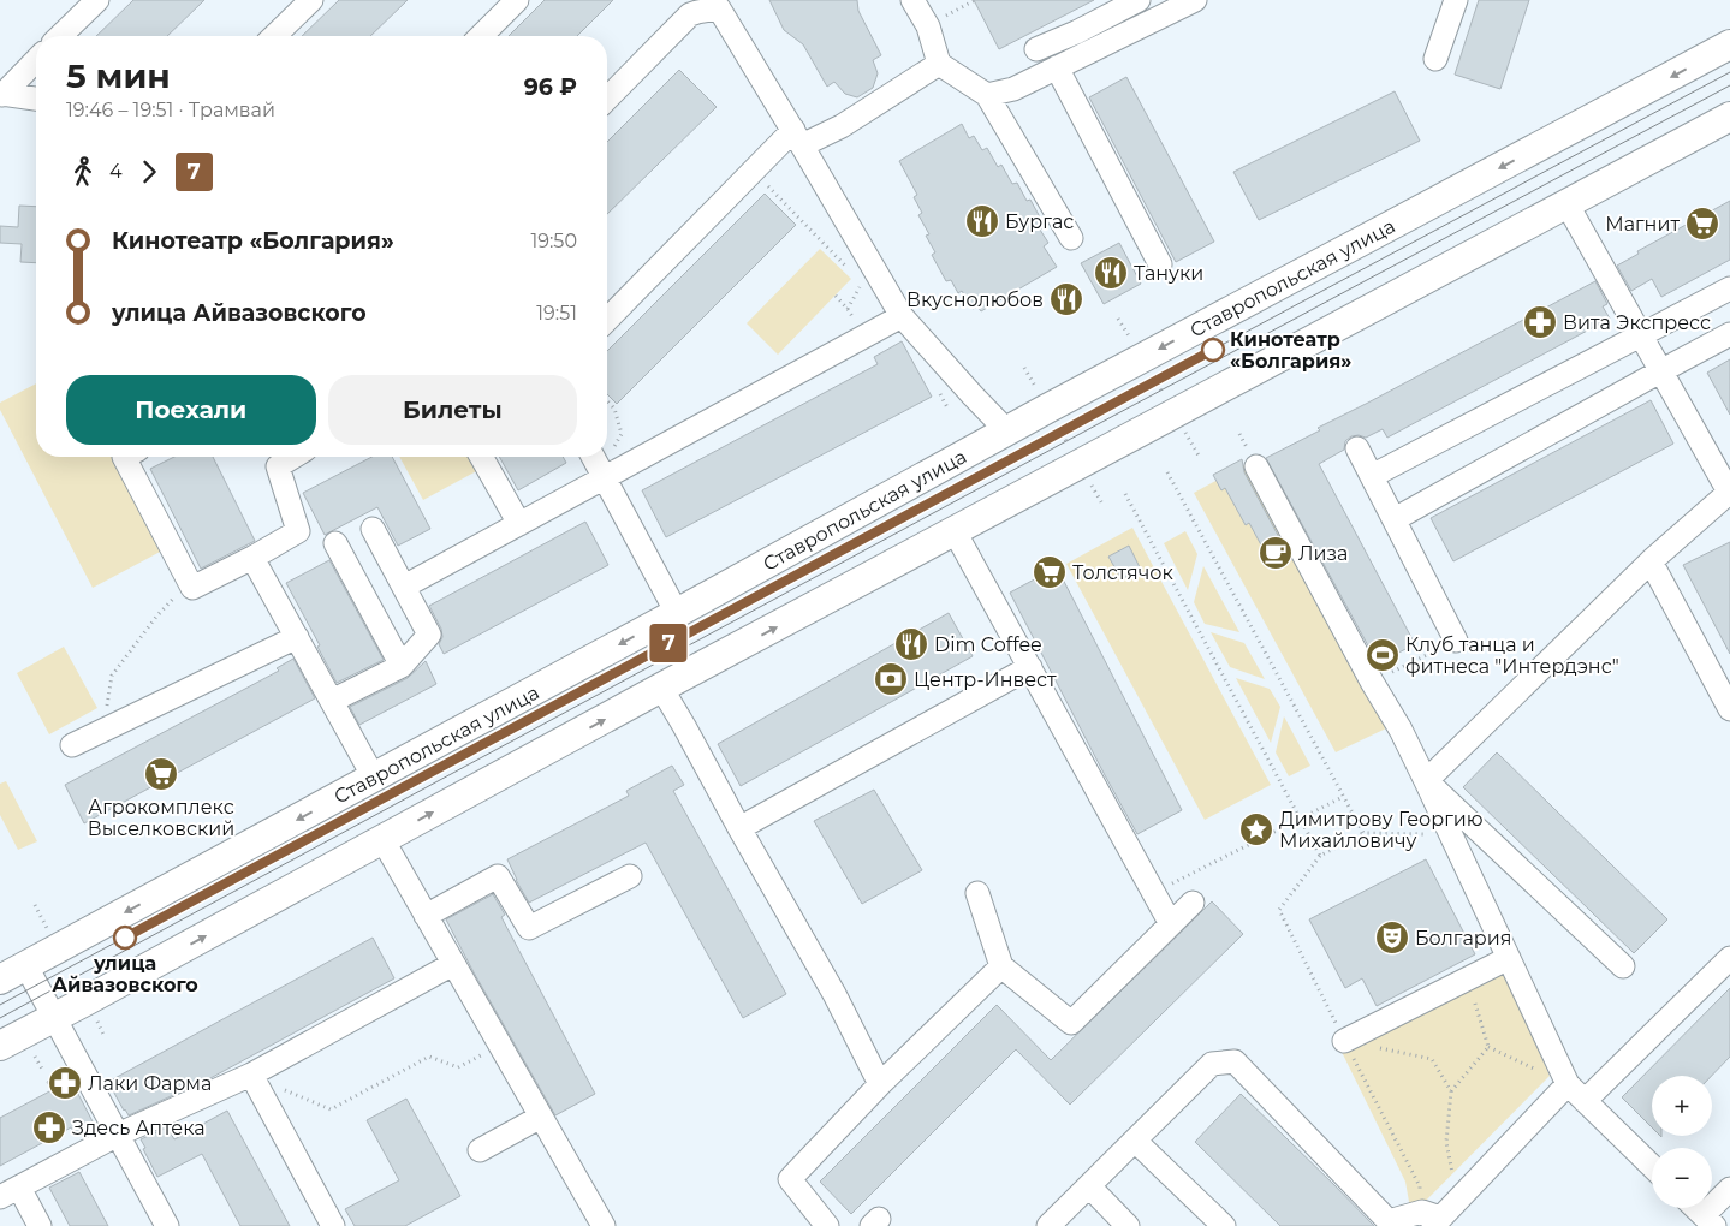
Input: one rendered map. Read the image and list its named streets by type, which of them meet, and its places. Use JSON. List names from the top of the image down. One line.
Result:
{"streets":{"main road":["Ставропольская улица"]},"places":{"restaurant":["Бургас","Тануки","Вкуснолюбов","Dim Coffee"],"supermarket":["Магнит","Толстячок","Агрокомплекс Выселковский"],"pharmacy":["Вита Экспресс","Лаки Фарма","Здесь Аптека"],"other":["Кинотеатр «Болгария»","улица Айвазовского"],"cafe":["Лиза"],"sports":["Клуб танца и фитнеса \"Интердэнс\""],"bank":["Центр-Инвест"],"place":["Димитрову Георгию Михайловичу"],"theatre":["Болгария"]},"lines":["tram line 7"],"page":{"on_map":"7","heading":["5 мин","19:46 – 19:51 · Трамвай","96 ₽"],"legs":["4","7"],"list":[{"name":"Кинотеатр «Болгария»","value":"19:50"},{"name":"улица Айвазовского","value":"19:51"}],"buttons":["Поехали","Билеты"],"map_buttons":["+","−"]}}
